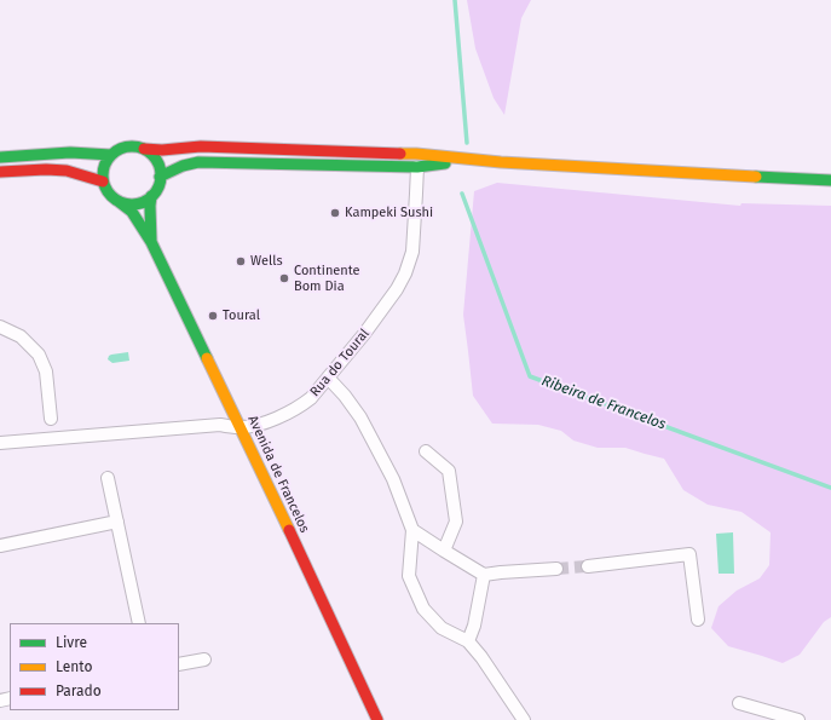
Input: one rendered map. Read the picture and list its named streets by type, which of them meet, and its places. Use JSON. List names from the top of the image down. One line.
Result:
{"streets":{"main road":["Avenida de Francelos"],"street":["Rua do Toural"]},"crossings":[["Rua do Toural","Avenida de Francelos"]],"water":["Ribeira de Francelos"],"places":["Kampeki Sushi","Wells","Continente Bom Dia","Toural"],"legend":["Livre","Lento","Parado"]}
